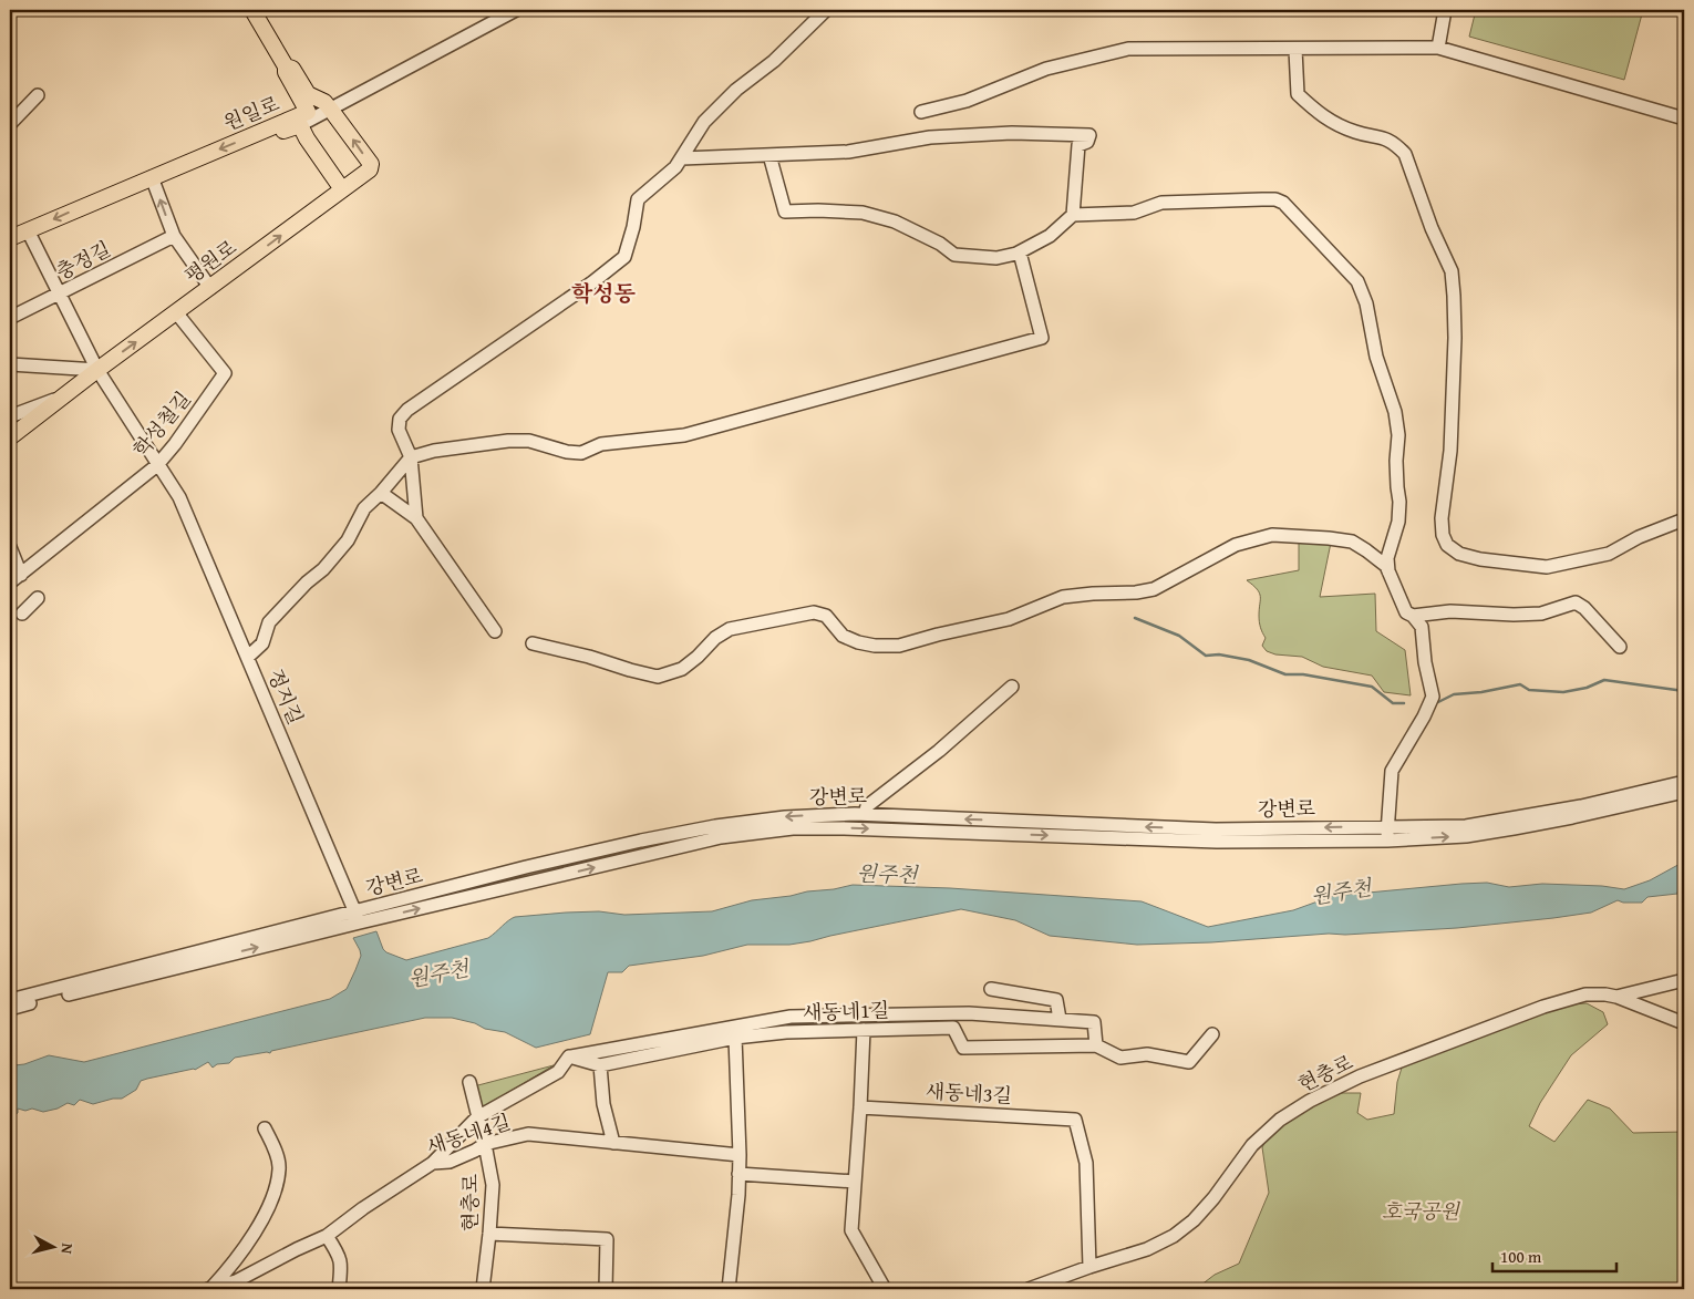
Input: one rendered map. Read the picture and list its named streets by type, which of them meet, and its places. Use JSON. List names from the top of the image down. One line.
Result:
{"streets":{"main road":["원일로","평원로"],"street":["충정길","학성철길","정지길","강변로","새동네1길","현충로","새동네3길","새동네4길"]},"crossings":[["원일로","정지길"],["충정길","정지길"],["평원로","학성철길"],["평원로","정지길"],["학성철길","정지길"],["정지길","강변로"],["현충로","새동네3길"],["현충로","새동네4길"]],"one_way":["원일로","평원로"],"districts":["학성동"],"water":["원주천"],"parks":["호국공원"],"scale_bar":"100 m","north":"right"}
